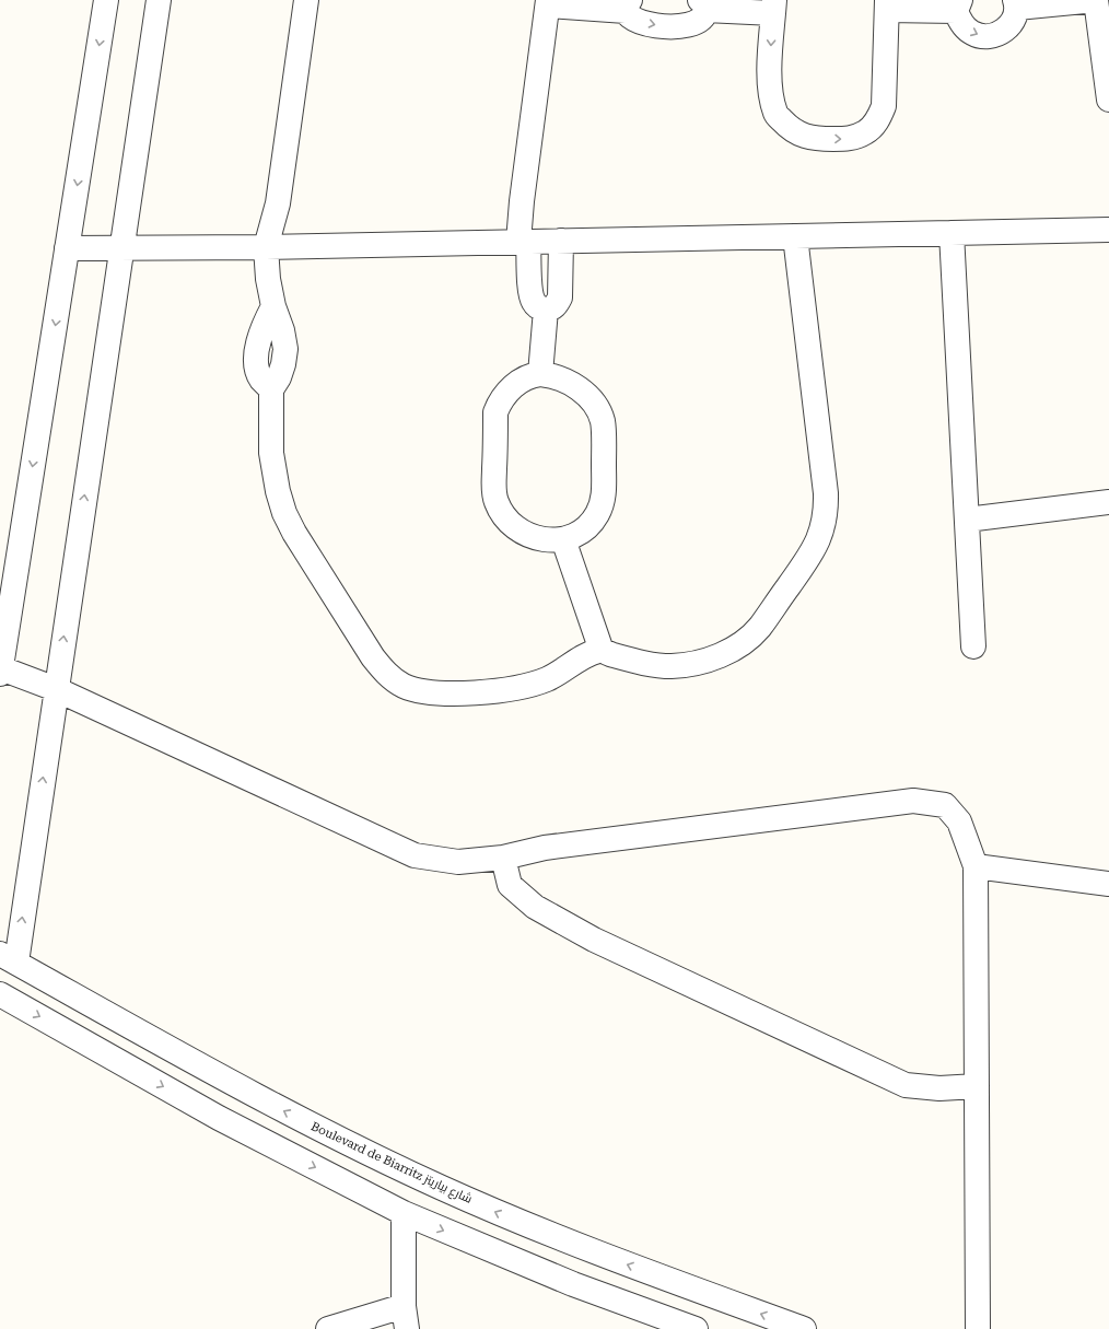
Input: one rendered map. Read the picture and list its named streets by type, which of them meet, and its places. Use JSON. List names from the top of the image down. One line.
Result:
{"streets":{"street":["Boulevard de Biarritz شارع بياريتز"]}}
